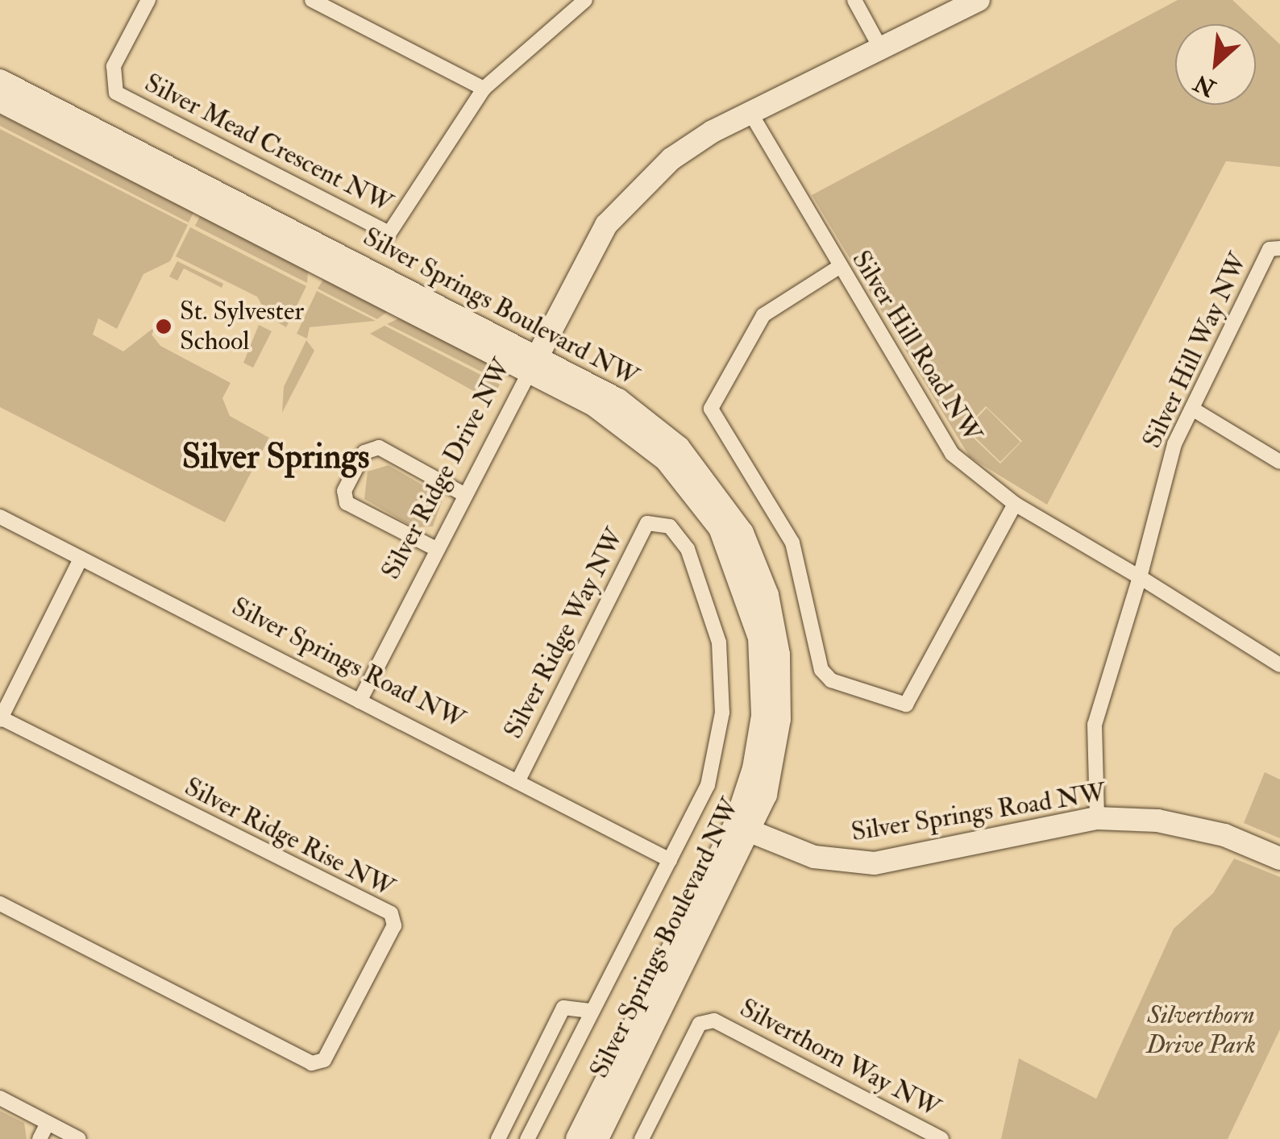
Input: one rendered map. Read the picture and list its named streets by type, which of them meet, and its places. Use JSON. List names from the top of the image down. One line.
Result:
{"streets":{"street":["Silver Mead Crescent NW","Silver Springs Boulevard NW","Silver Hill Road NW","Silver Hill Way NW","Silver Ridge Drive NW","Silver Ridge Way NW","Silver Springs Road NW","Silver Ridge Rise NW","Silverthorn Way NW"]},"crossings":[["Silver Springs Boulevard NW","Silver Ridge Drive NW"],["Silver Springs Boulevard NW","Silver Springs Road NW"],["Silver Hill Road NW","Silver Hill Way NW"],["Silver Hill Road NW","Silver Ridge Drive NW"],["Silver Hill Way NW","Silver Springs Road NW"],["Silver Ridge Drive NW","Silver Springs Road NW"],["Silver Ridge Way NW","Silver Springs Road NW"]],"districts":["Silver Springs"],"parks":["Silverthorn Drive Park"],"places":["St. Sylvester School"],"north":"bottom left"}
